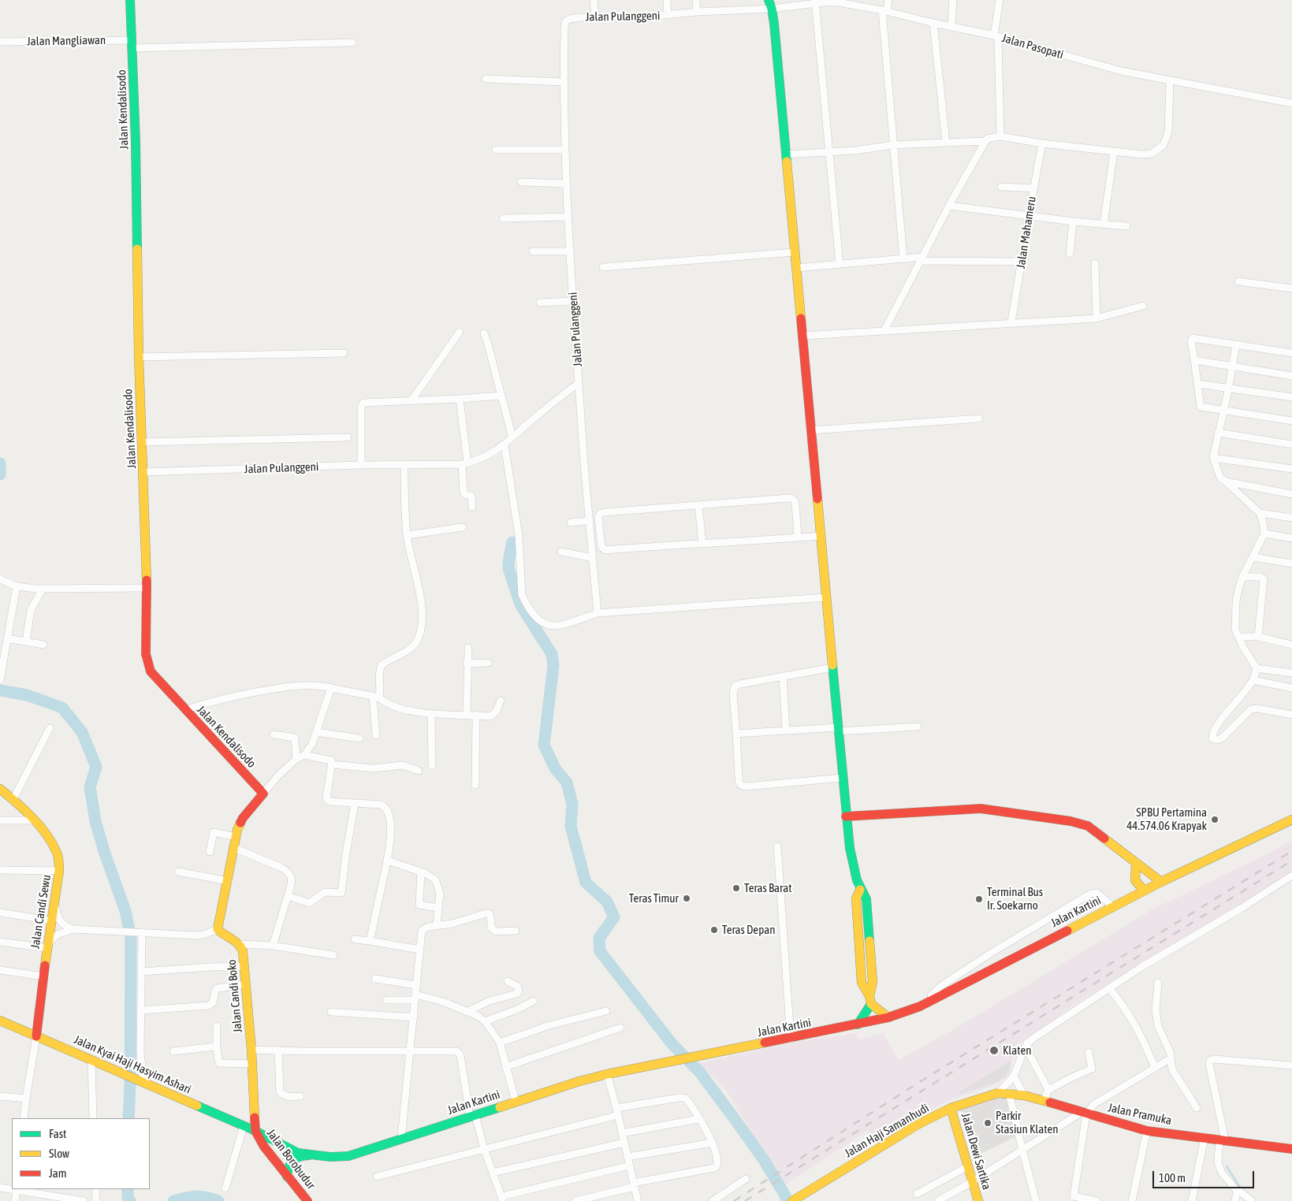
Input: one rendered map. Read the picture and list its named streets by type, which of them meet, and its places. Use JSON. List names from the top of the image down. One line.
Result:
{"streets":{"main road":["Jalan Kendalisodo","Jalan Candi Sewu","Jalan Kartini","Jalan Candi Boko","Jalan Kyai Haji Hasyim Ashari","Jalan Pramuka","Jalan Haji Samanhudi","Jalan Dewi Sartika","Jalan Borobudur"],"street":["Jalan Pulanggeni","Jalan Mangliawan","Jalan Pasopati","Jalan Mahameru"]},"crossings":[["Jalan Pulanggeni","Jalan Pasopati"],["Jalan Pulanggeni","Jalan Kendalisodo"],["Jalan Mangliawan","Jalan Kendalisodo"],["Jalan Candi Sewu","Jalan Kyai Haji Hasyim Ashari"],["Jalan Kartini","Jalan Candi Boko"],["Jalan Kartini","Jalan Kyai Haji Hasyim Ashari"],["Jalan Kartini","Jalan Borobudur"],["Jalan Candi Boko","Jalan Kyai Haji Hasyim Ashari"],["Jalan Candi Boko","Jalan Borobudur"],["Jalan Kyai Haji Hasyim Ashari","Jalan Borobudur"],["Jalan Pramuka","Jalan Haji Samanhudi"],["Jalan Haji Samanhudi","Jalan Dewi Sartika"]],"places":["SPBU Pertamina 44.574.06 Krapyak","Teras Barat","Teras Timur","Terminal Bus Ir. Soekarno","Teras Depan","Klaten","Parkir Stasiun Klaten"],"legend":["Fast","Slow","Jam"],"scale_bar":"100 m"}
